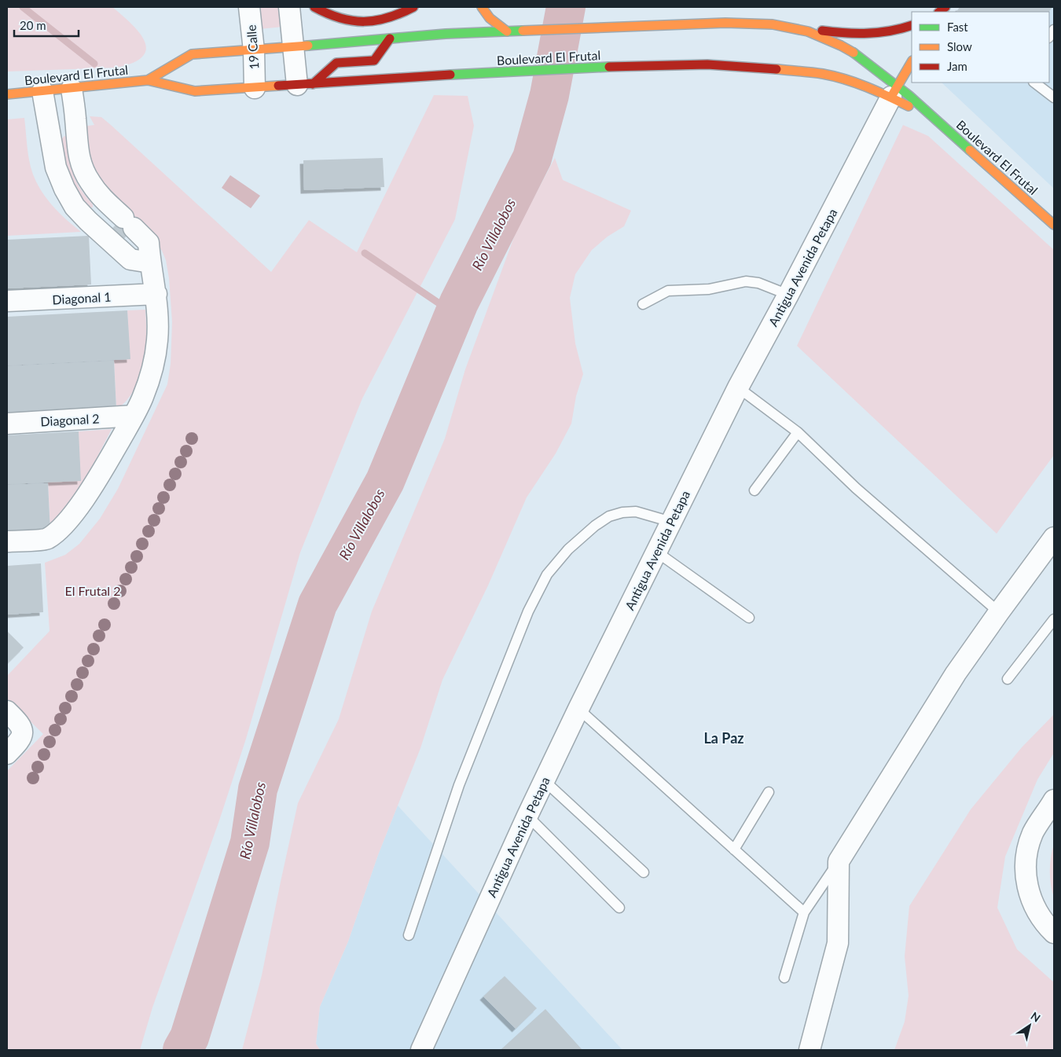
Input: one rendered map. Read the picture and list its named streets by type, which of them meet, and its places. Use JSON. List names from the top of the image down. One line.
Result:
{"streets":{"main road":["Boulevard El Frutal","Antigua Avenida Petapa"],"street":["19 Calle","Diagonal 1","Diagonal 2"]},"crossings":[["19 Calle","Boulevard El Frutal"],["Boulevard El Frutal","Antigua Avenida Petapa"]],"districts":["La Paz"],"water":["Río Villalobos"],"parks":["El Frutal 2"],"legend":["Fast","Slow","Jam"],"scale_bar":"20 m","north":"top right"}
